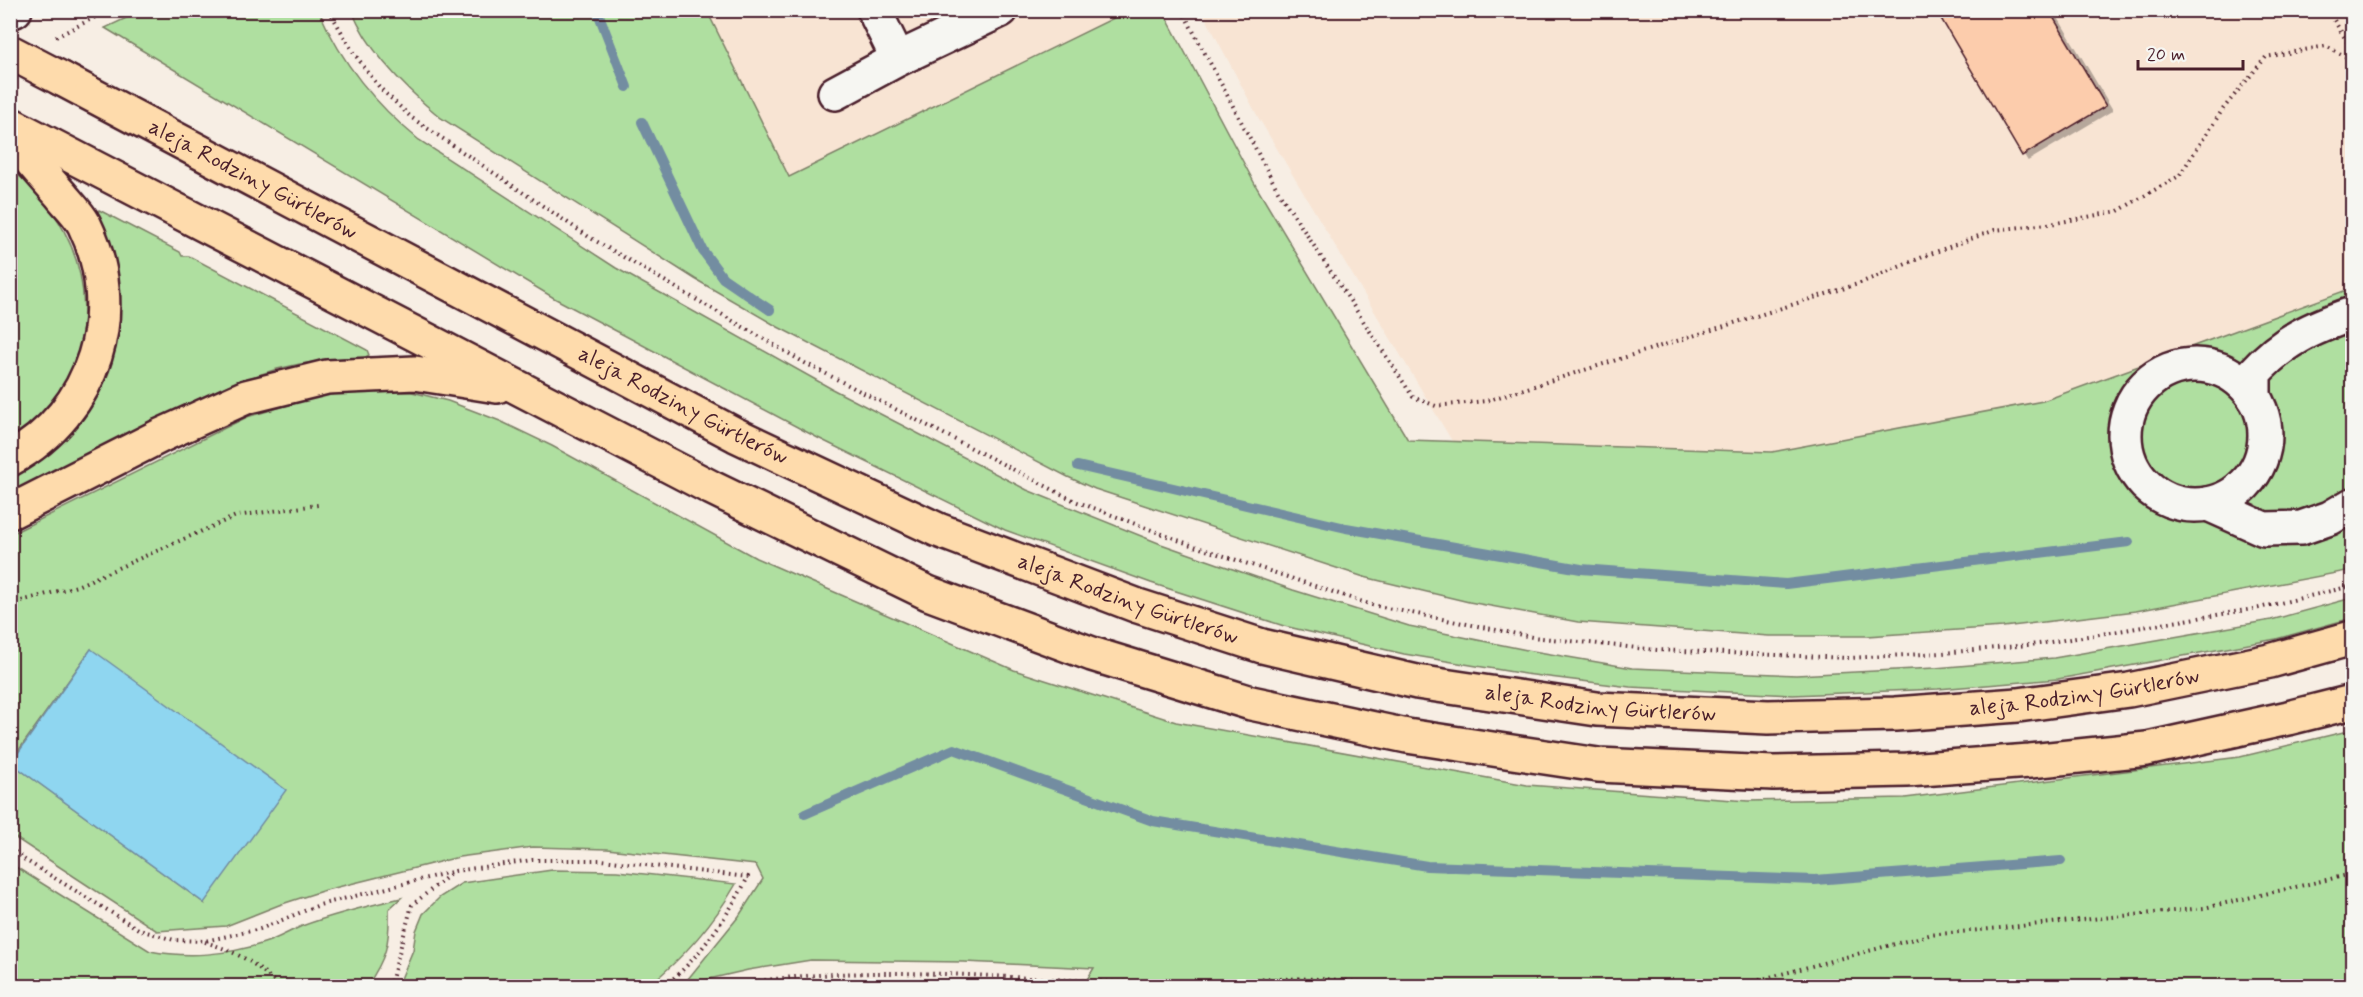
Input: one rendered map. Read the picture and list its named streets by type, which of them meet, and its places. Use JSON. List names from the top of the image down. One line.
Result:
{"streets":{"main road":["aleja Rodziny Gürtlerów"]},"scale_bar":"20 m"}
